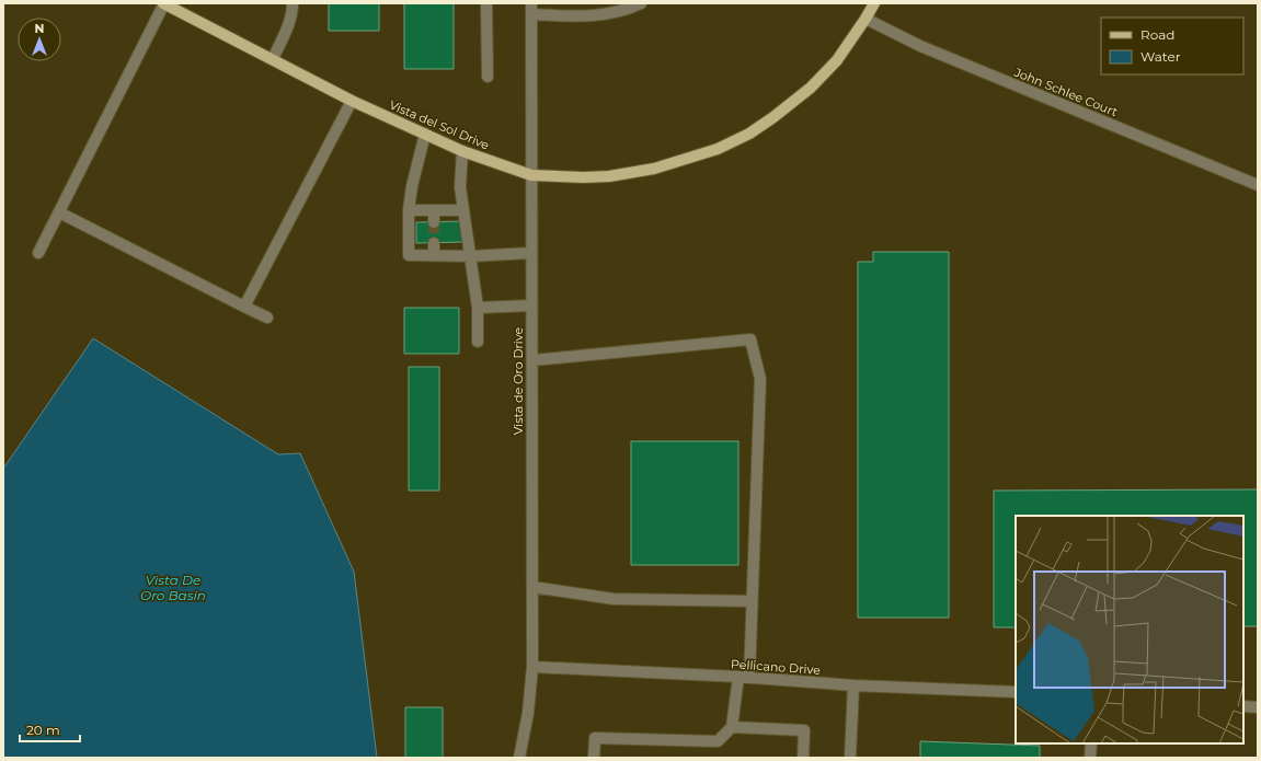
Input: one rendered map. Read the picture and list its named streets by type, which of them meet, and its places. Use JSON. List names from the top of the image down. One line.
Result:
{"streets":{"main road":["Vista del Sol Drive"],"street":["John Schlee Court","Vista de Oro Drive","Pellicano Drive"]},"crossings":[["John Schlee Court","Vista del Sol Drive"],["Vista del Sol Drive","Vista de Oro Drive"],["Vista de Oro Drive","Pellicano Drive"]],"water":["Vista De Oro Basin"],"legend":["Road","Water"],"scale_bar":"20 m","north":"top"}
